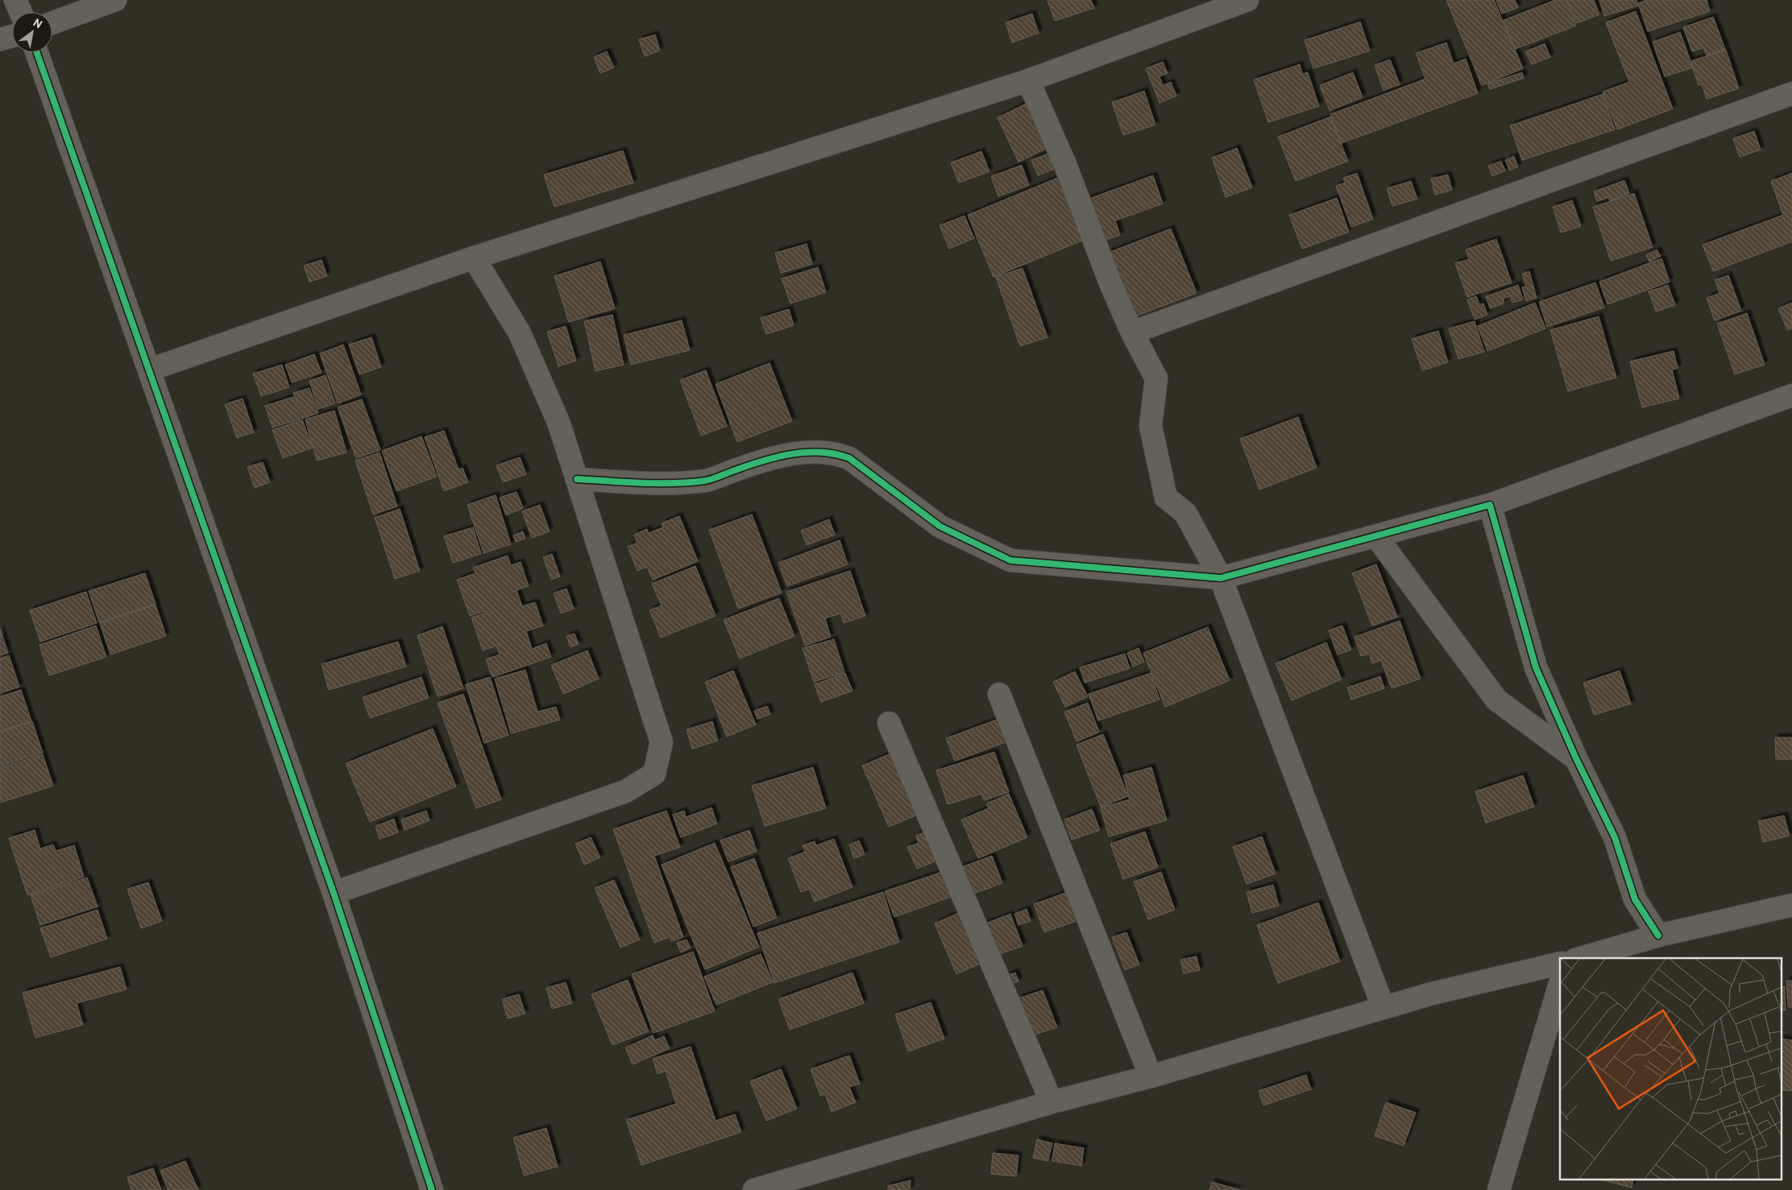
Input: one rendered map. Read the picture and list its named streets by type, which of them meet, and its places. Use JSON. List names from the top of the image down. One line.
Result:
{"north":"top right"}
